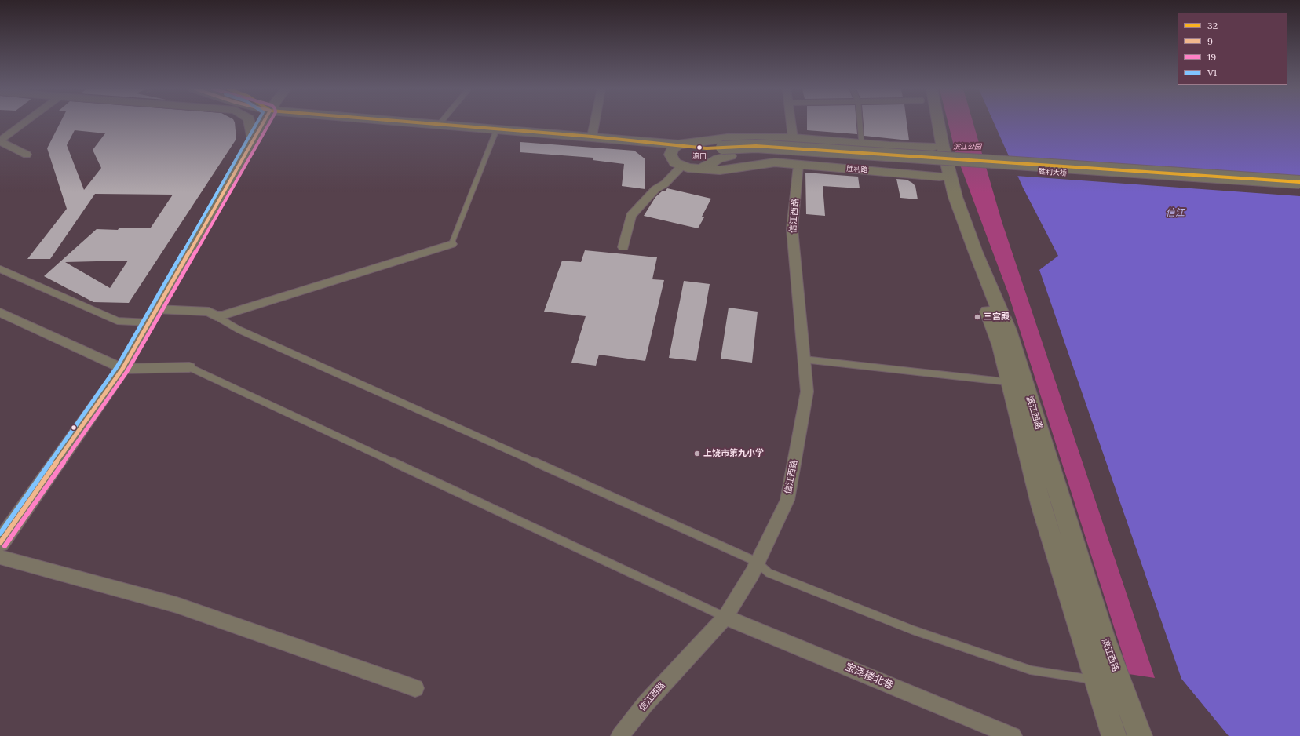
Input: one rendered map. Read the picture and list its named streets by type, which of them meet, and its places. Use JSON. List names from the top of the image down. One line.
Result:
{"streets":{"main road":["胜利路","胜利大桥","滨江西路"],"street":["信江西路","宝泽楼北巷"]},"crossings":[["胜利路","信江西路"],["胜利路","滨江西路"],["信江西路","宝泽楼北巷"]],"water":["信江"],"parks":["滨江公园"],"places":["渡口","三宫殿","上饶市第九小学"],"lines":["transit line 32","transit line 9","transit line 19","transit line V1"],"legend":["32","9","19","V1"]}
